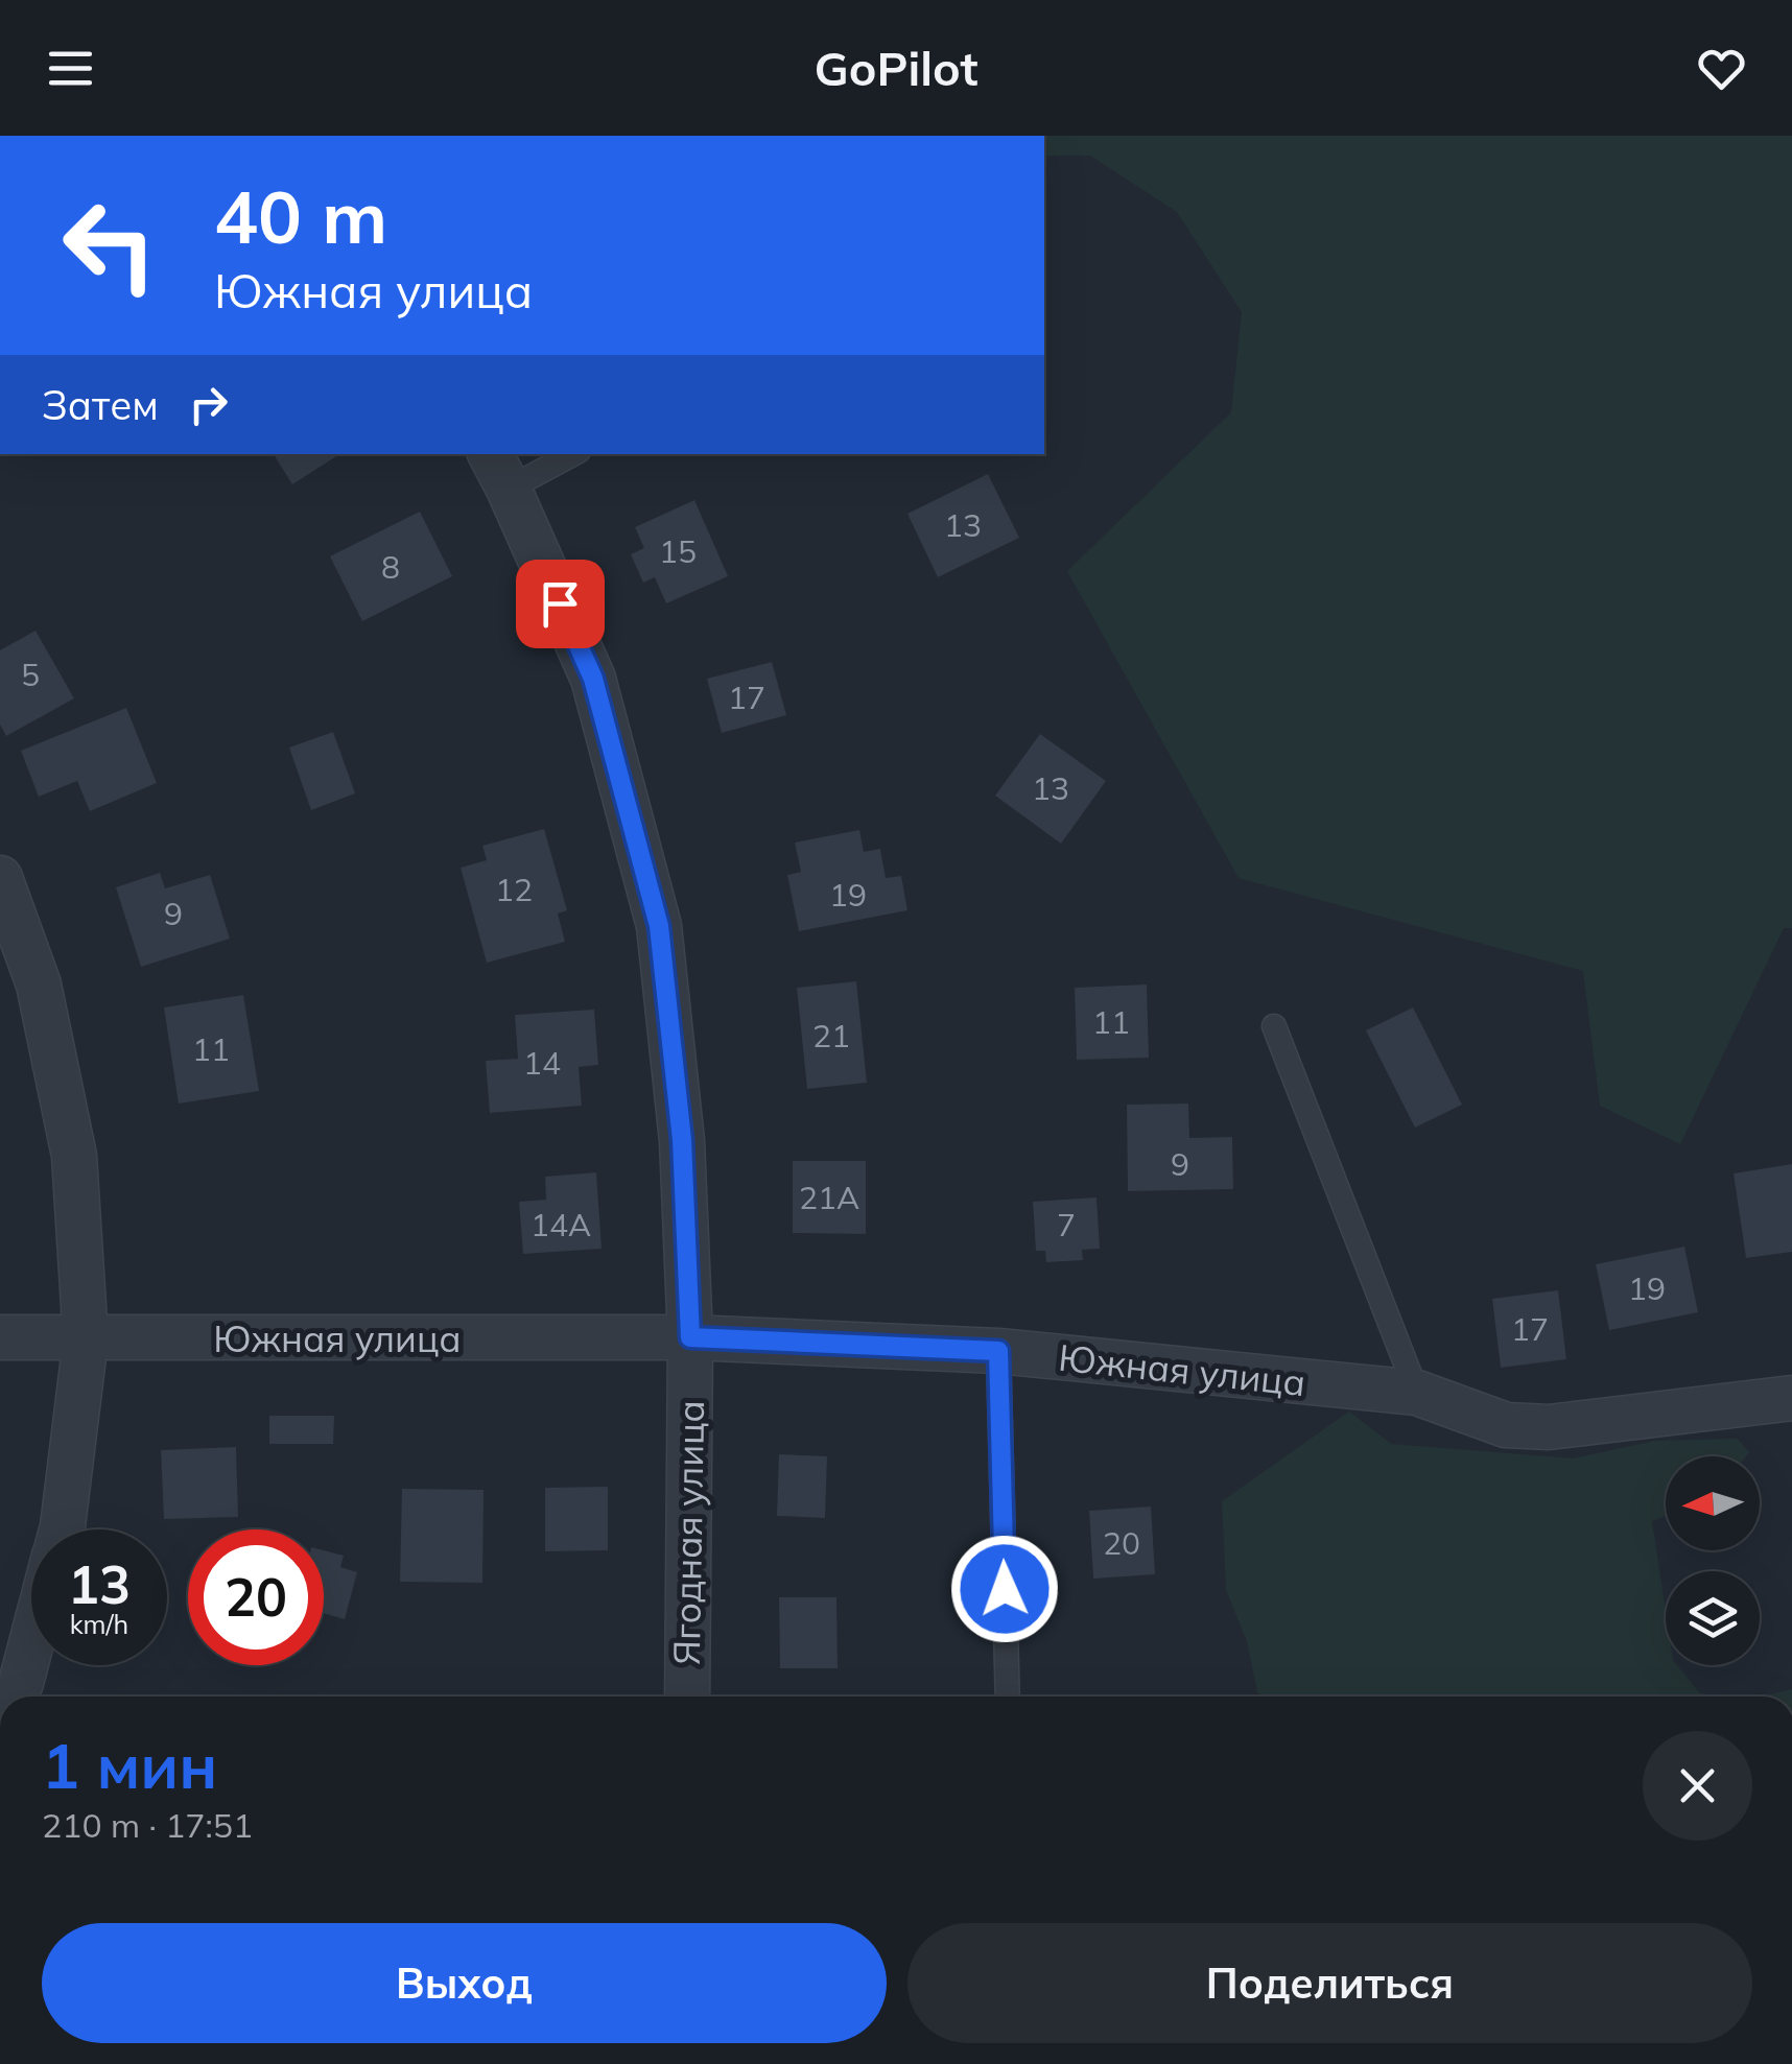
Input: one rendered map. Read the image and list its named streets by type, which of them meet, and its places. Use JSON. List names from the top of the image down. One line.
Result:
{"streets":{"street":["Южная улица","Ягодная улица"]},"crossings":[["Южная улица","Ягодная улица"]],"house_numbers":["13","15","8","5","17","13","12","19","9","11","21","11","14","9","21А","14А","7","19","17","20"],"north":"left","page":{"header":"GoPilot","turn":["40 m","Южная улица"],"then":"Затем","speed":"13 km/h","limit":"20","heading":["1 мин","210 m · 17:51"],"buttons":["Выход","Поделиться"]}}
